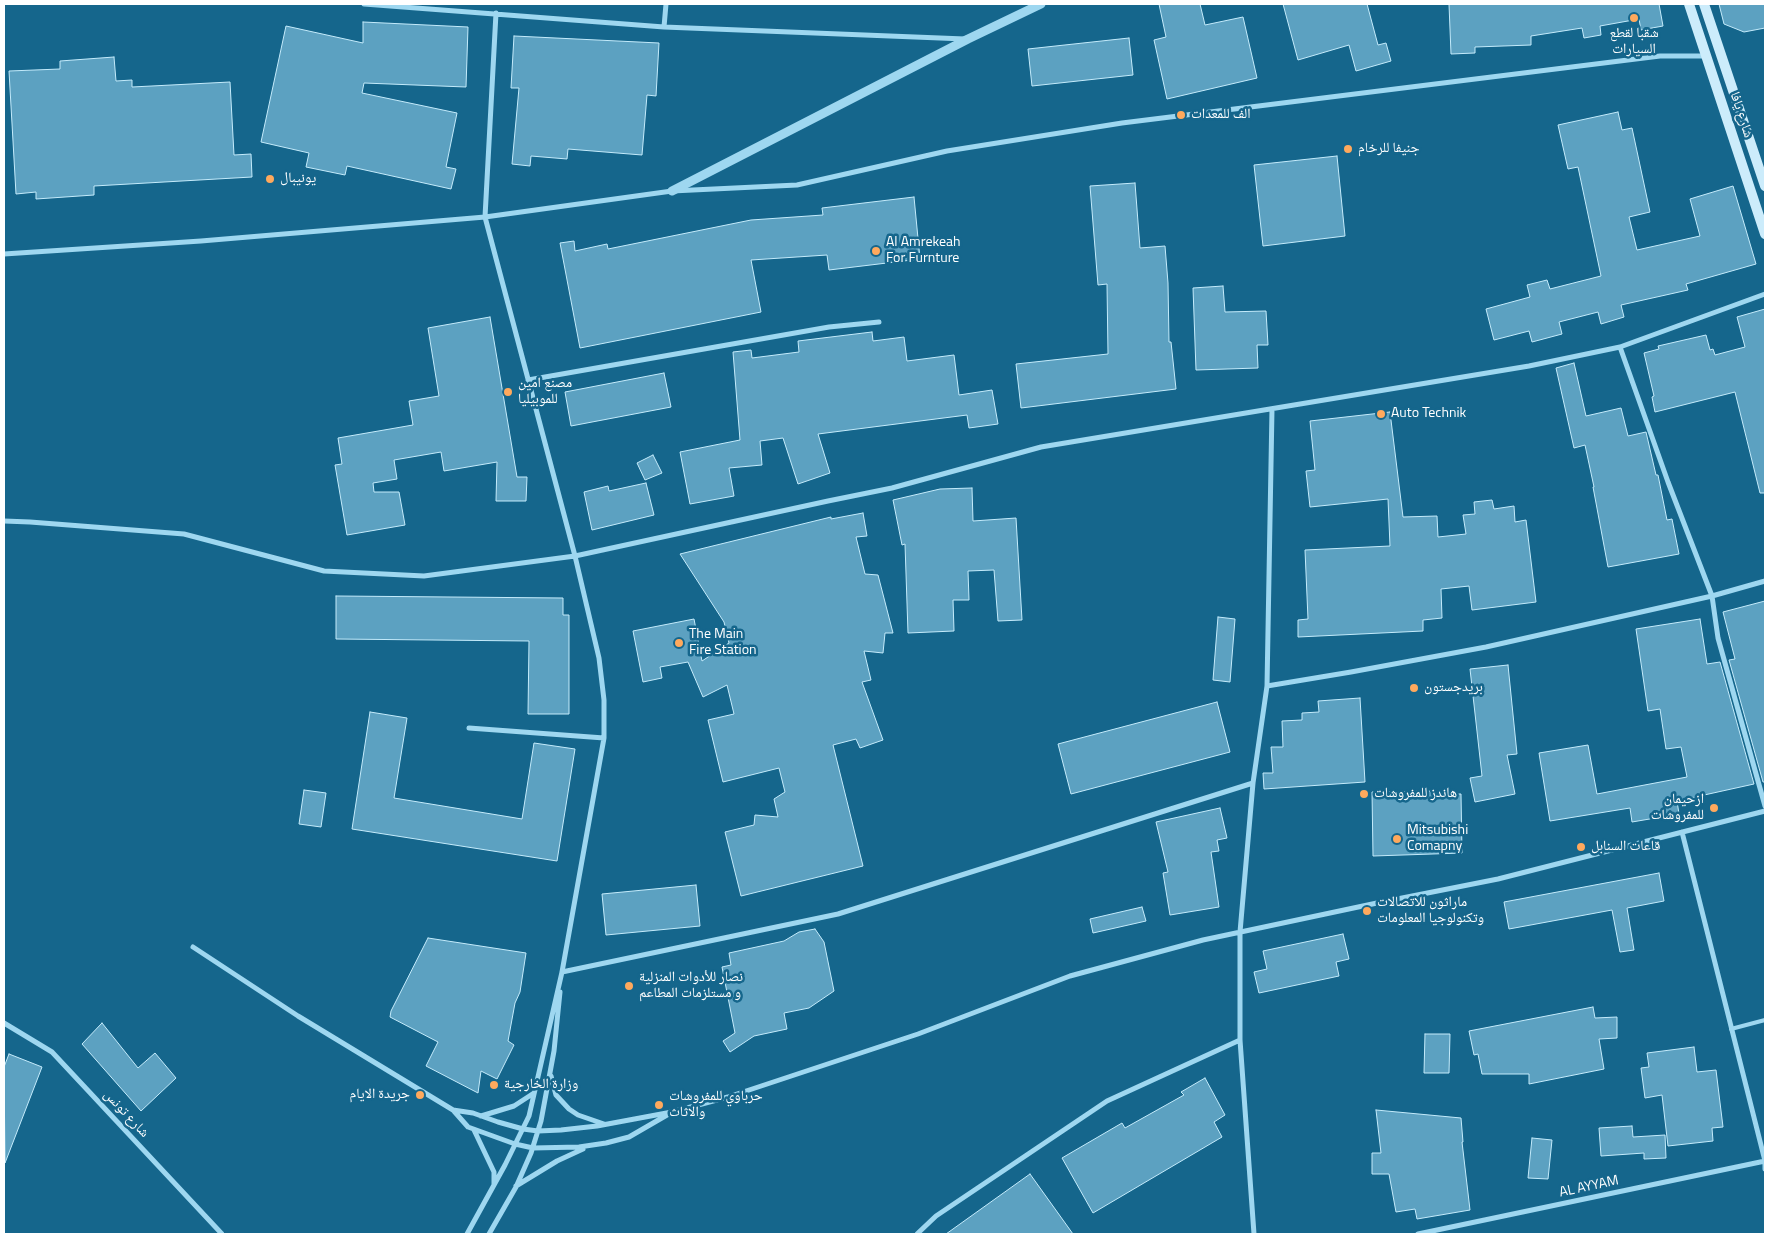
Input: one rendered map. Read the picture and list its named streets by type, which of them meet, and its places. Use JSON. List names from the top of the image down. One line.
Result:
{"streets":{"main road":["شارع يافا"],"street":["شارع تونس","AL AYYAM"]},"places":["شقبا لقطع السيارات","الف للمعدات","جنيفا للرخام","يونيبال","Al Amrekeah For Furnture","مصنع امين للموبيليا","Auto Technik","The Main Fire Station","بريدجستون","هاندز للمفروشات","ازحيمان للمفروشات","Mitsubishi Comapny","قاعات السنابل","ماراثون للاتصالات وتكنولوجيا المعلومات","نصار للأدوات المنزلية و مستلزمات المطاعم","وزارة الخارجية","جريدة الايام","حرباوي للمفروشات والاثاث"]}
